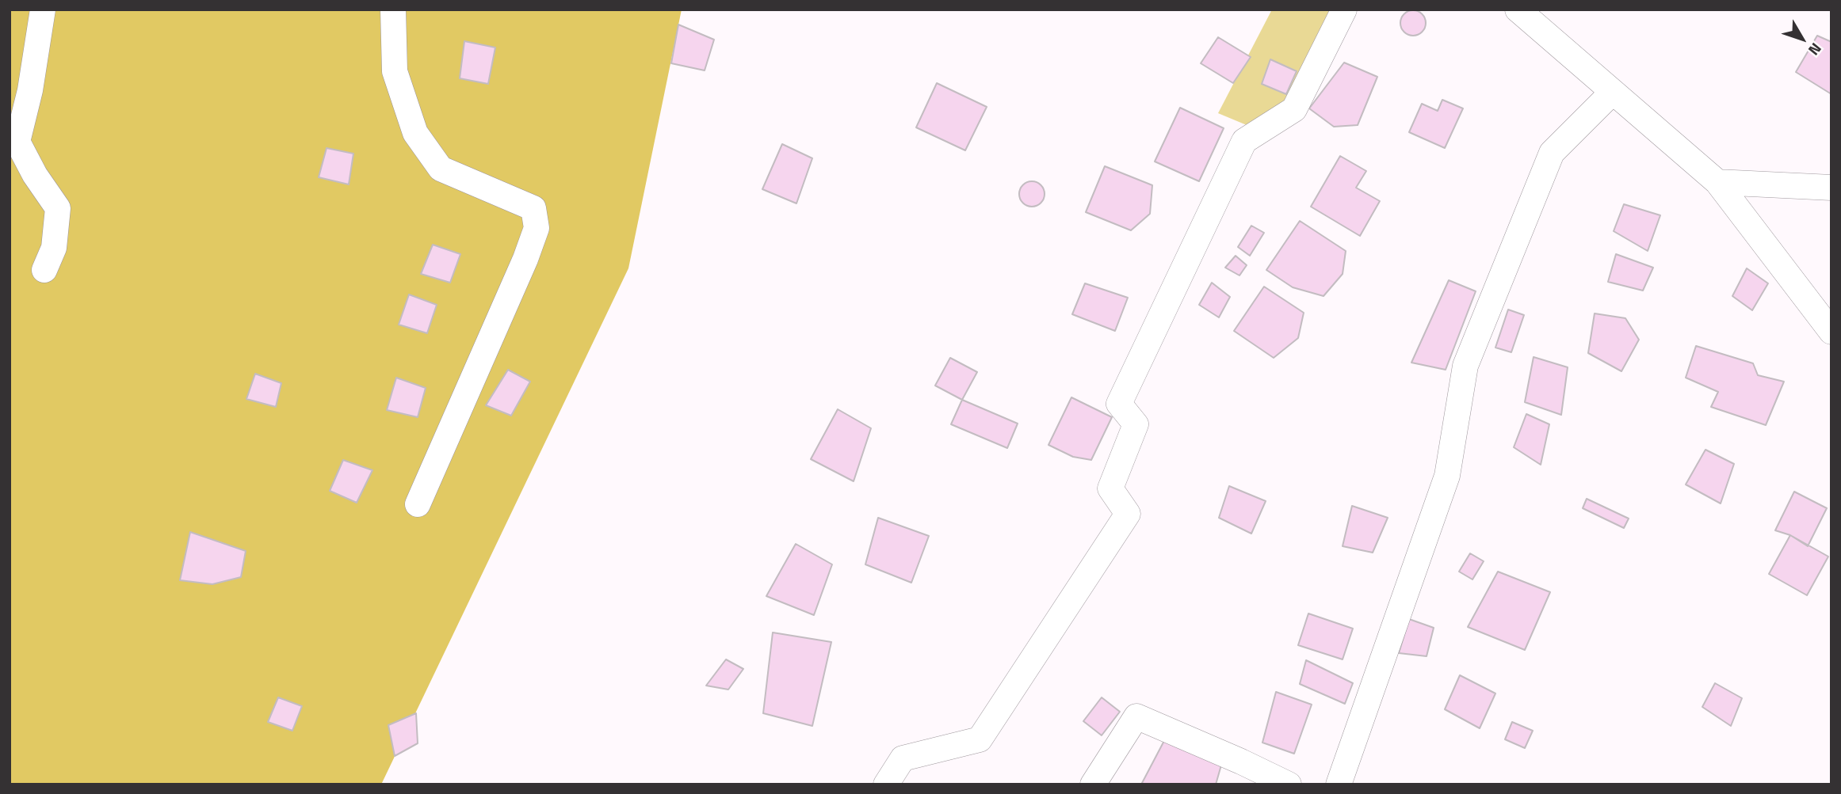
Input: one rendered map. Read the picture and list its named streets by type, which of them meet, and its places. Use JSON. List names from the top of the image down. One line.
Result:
{"north":"bottom right"}
